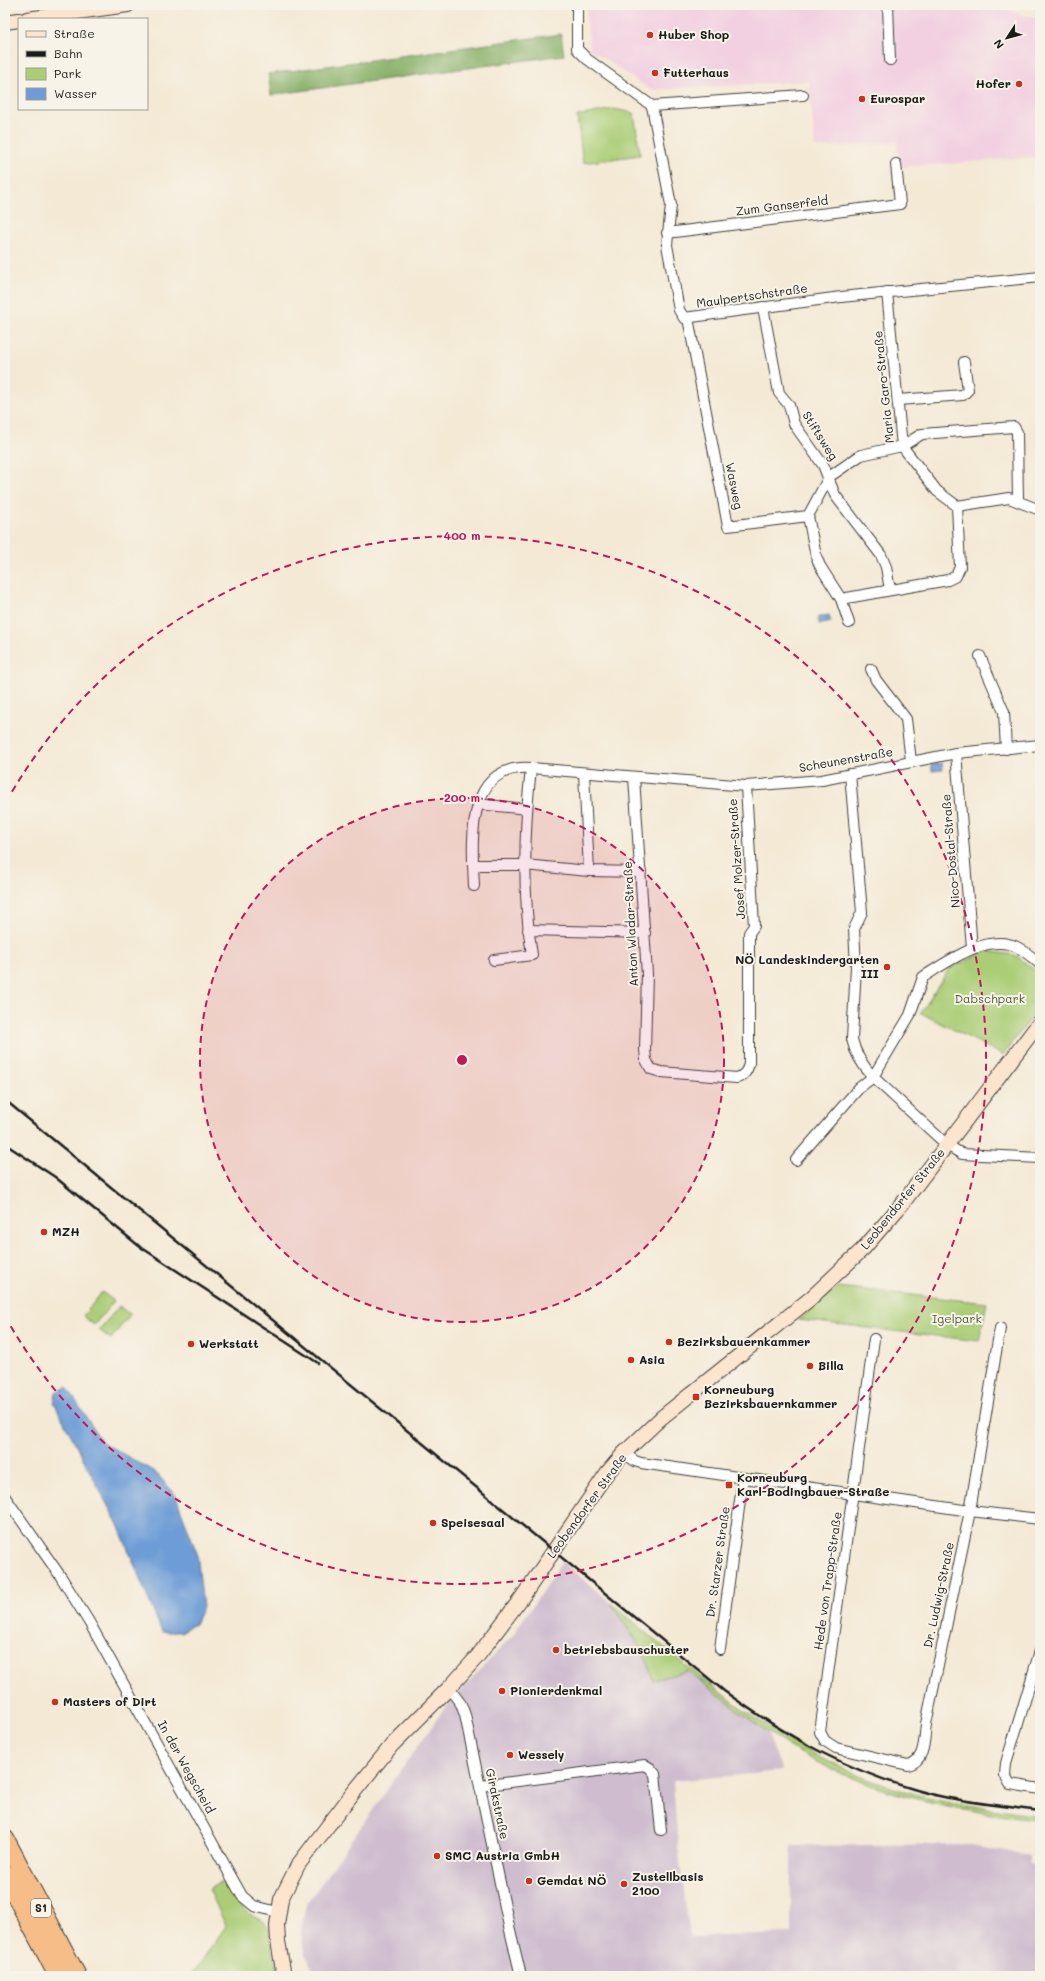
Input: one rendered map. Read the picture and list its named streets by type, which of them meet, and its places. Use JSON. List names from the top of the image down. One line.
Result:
{"streets":{"highway":["S1"],"main road":["Leobendorfer Straße"],"street":["Zum Ganserfeld","Maulpertschstraße","Maria Garo-Straße","Stiftsweg","Wasweg","Scheunenstraße","Nico-Dostal-Straße","Josef Molzer-Straße","Anton Wladar-Straße","Dr. Starzer Straße","Hede von Trapp-Straße","Dr. Ludwig-Straße","In der Wegscheid","Girakstraße"]},"crossings":[["Zum Ganserfeld","Maulpertschstraße"],["Maulpertschstraße","Maria Garo-Straße"],["Maulpertschstraße","Stiftsweg"],["Maulpertschstraße","Wasweg"],["Scheunenstraße","Nico-Dostal-Straße"],["Scheunenstraße","Josef Molzer-Straße"],["Scheunenstraße","Anton Wladar-Straße"],["Josef Molzer-Straße","Anton Wladar-Straße"],["Leobendorfer Straße","In der Wegscheid"],["Leobendorfer Straße","Girakstraße"],["Hede von Trapp-Straße","Dr. Ludwig-Straße"]],"parks":["Dabschpark","Igelpark"],"places":{"other":["Huber Shop","Futterhaus","Hofer","Eurospar","NÖ Landeskindergarten III","MZH","Bezirksbauernkammer","Werkstatt","Asia","Billa","Speisesaal","betriebsbauschuster","Pionierdenkmal","Masters of Dirt","Wessely","SMC Austria GmbH","Gemdat NÖ","Zustellbasis 2100"],"transit":["Korneuburg Bezirksbauernkammer","Korneuburg Karl-Bodingbauer-Straße"]},"legend":["Straße","Bahn","Park","Wasser"],"north":"bottom left","rings":["400 m","200 m"]}
